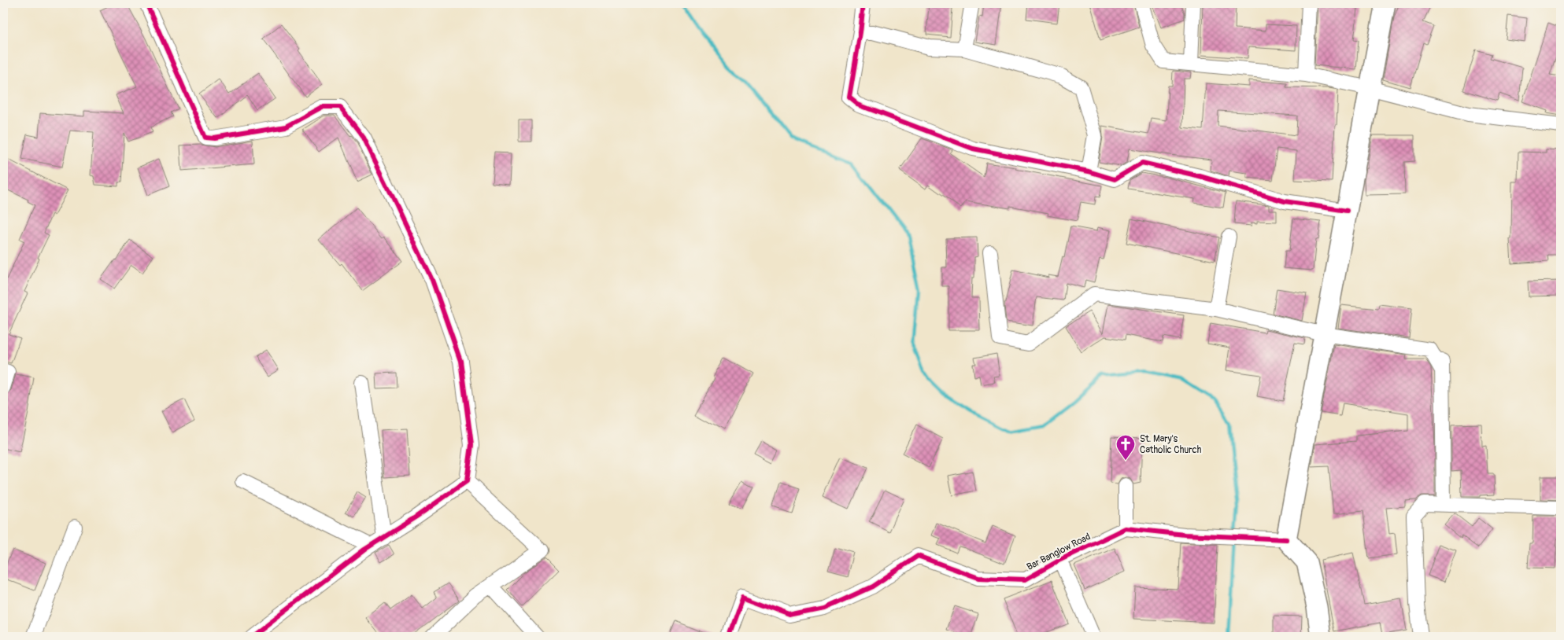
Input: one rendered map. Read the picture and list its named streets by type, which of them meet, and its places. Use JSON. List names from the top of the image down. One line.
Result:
{"streets":{"street":["Bar Banglow Road"]},"places":{"church":["St. Mary's Catholic Church"]}}
